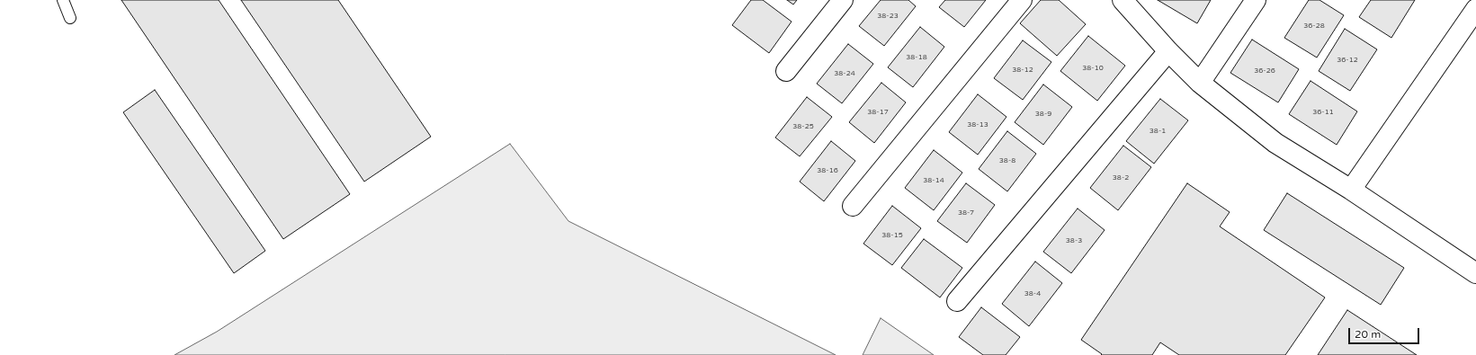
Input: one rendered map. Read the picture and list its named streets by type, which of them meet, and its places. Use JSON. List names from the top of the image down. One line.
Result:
{"house_numbers":["38-23","36-28","38-18","36-12","38-10","38-12","36-26","38-24","38-17","36-11","38-9","38-13","38-25","38-1","38-8","38-16","38-2","38-14","38-7","38-15","38-3","38-4"],"scale_bar":"20 m"}
